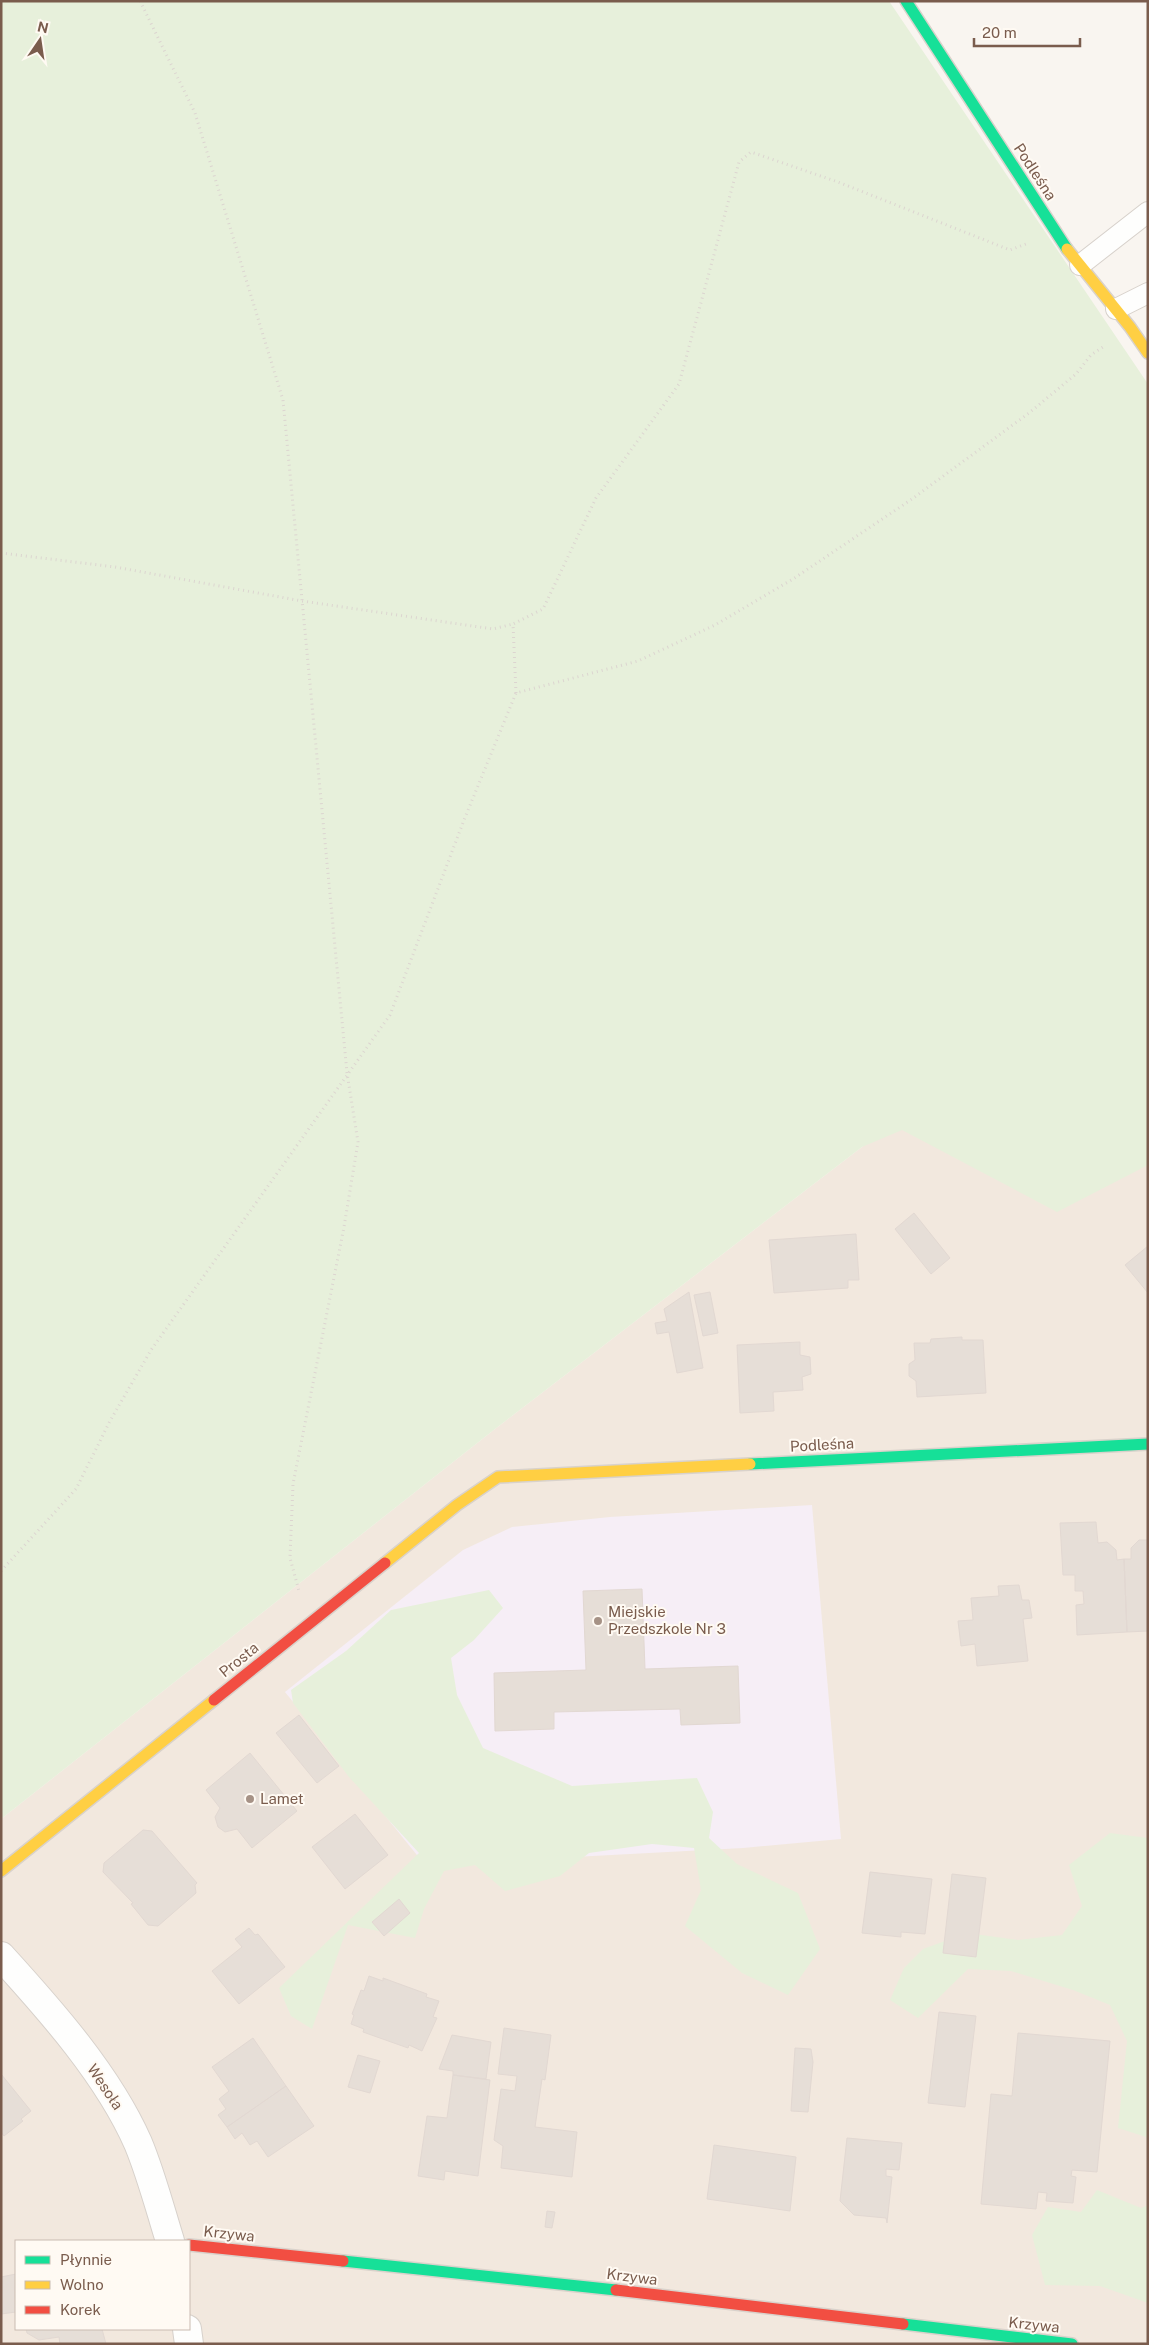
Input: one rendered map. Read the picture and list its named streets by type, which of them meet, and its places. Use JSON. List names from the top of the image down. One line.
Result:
{"streets":{"street":["Podleśna","Prosta","Wesoła","Krzywa"]},"crossings":[["Podleśna","Prosta"]],"places":["Miejskie Przedszkole Nr 3","Lamet"],"legend":["Płynnie","Wolno","Korek"],"scale_bar":"20 m","north":"top"}
